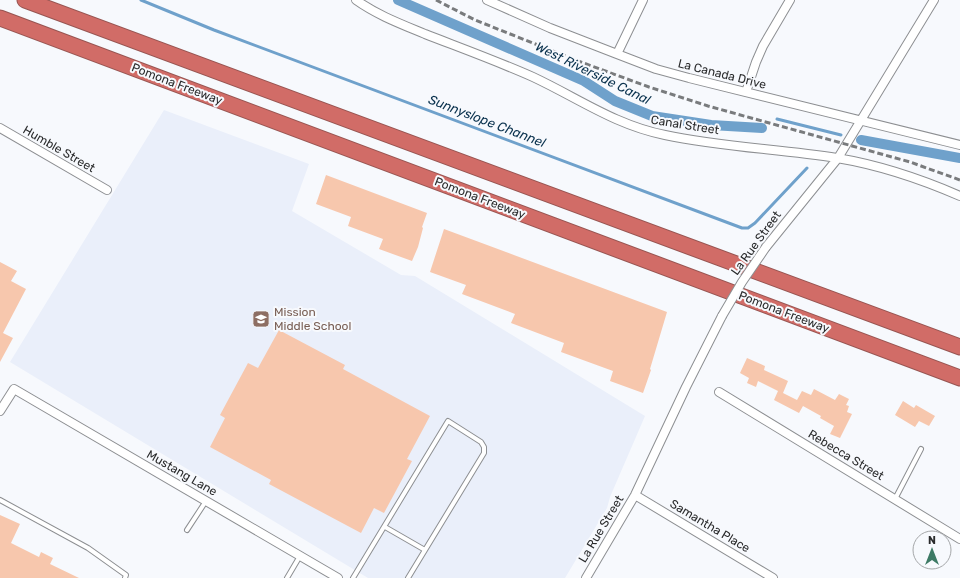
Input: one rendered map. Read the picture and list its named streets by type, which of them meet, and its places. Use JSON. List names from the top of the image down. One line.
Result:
{"streets":{"highway":["Pomona Freeway"],"street":["La Canada Drive","Canal Street","Humble Street","La Rue Street","Rebecca Street","Mustang Lane","Samantha Place"]},"crossings":[["La Canada Drive","La Rue Street"],["Canal Street","La Rue Street"],["La Rue Street","Samantha Place"]],"water":["West Riverside Canal","Sunnyslope Channel"],"places":{"school or university":["Mission Middle School"]},"north":"top"}
